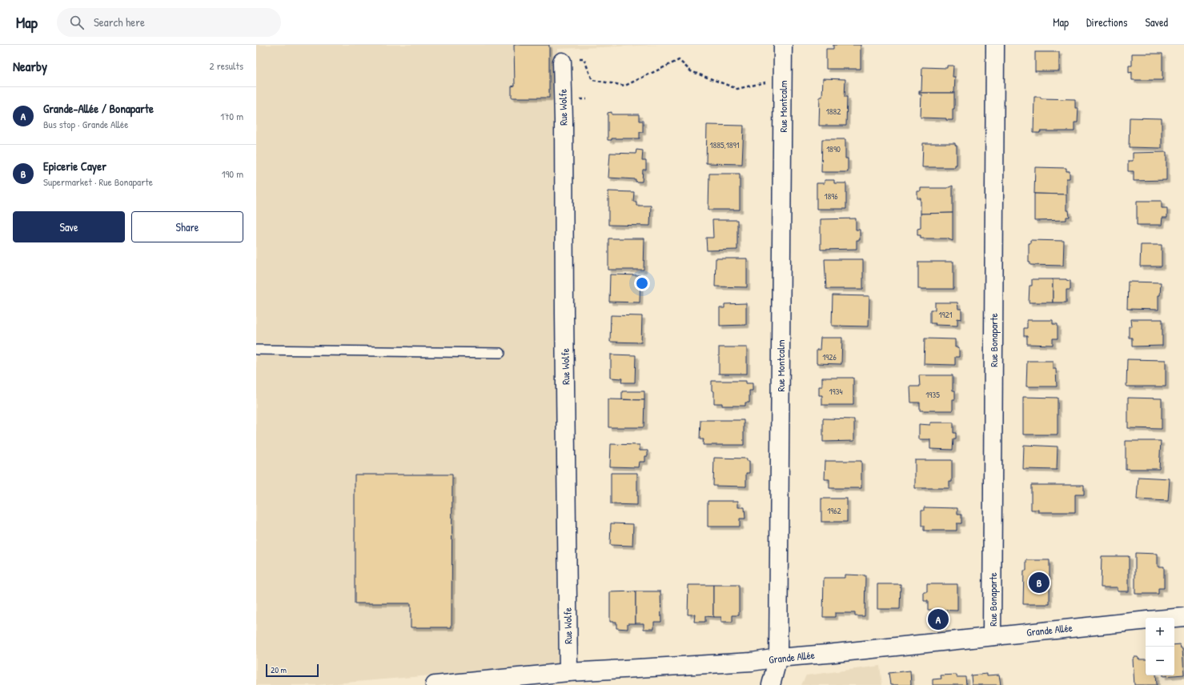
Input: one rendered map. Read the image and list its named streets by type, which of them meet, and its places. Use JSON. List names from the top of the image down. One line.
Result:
{"streets":{"street":["Rue Montcalm","Rue Wolfe","Rue Bonaparte","Grande Allée"]},"crossings":[["Rue Montcalm","Grande Allée"],["Rue Wolfe","Grande Allée"],["Rue Bonaparte","Grande Allée"]],"house_numbers":["1882","1885,1891","1890","1896","1921","1926","1934","1935","1962"],"scale_bar":"20 m","page":{"header":"Map","search":"Search here","nav":["Map","Directions","Saved"],"heading":["Nearby","2 results"],"list":[{"mark":"A","name":"Grande-Allée / Bonaparte","note":"Bus stop · Grande Allée","value":"170 m"},{"mark":"B","name":"Epicerie Cayer","note":"Supermarket · Rue Bonaparte","value":"190 m"}],"buttons":["Save","Share"],"pins":["B","A"],"map_buttons":["+","−"],"scale":"20 m"}}
